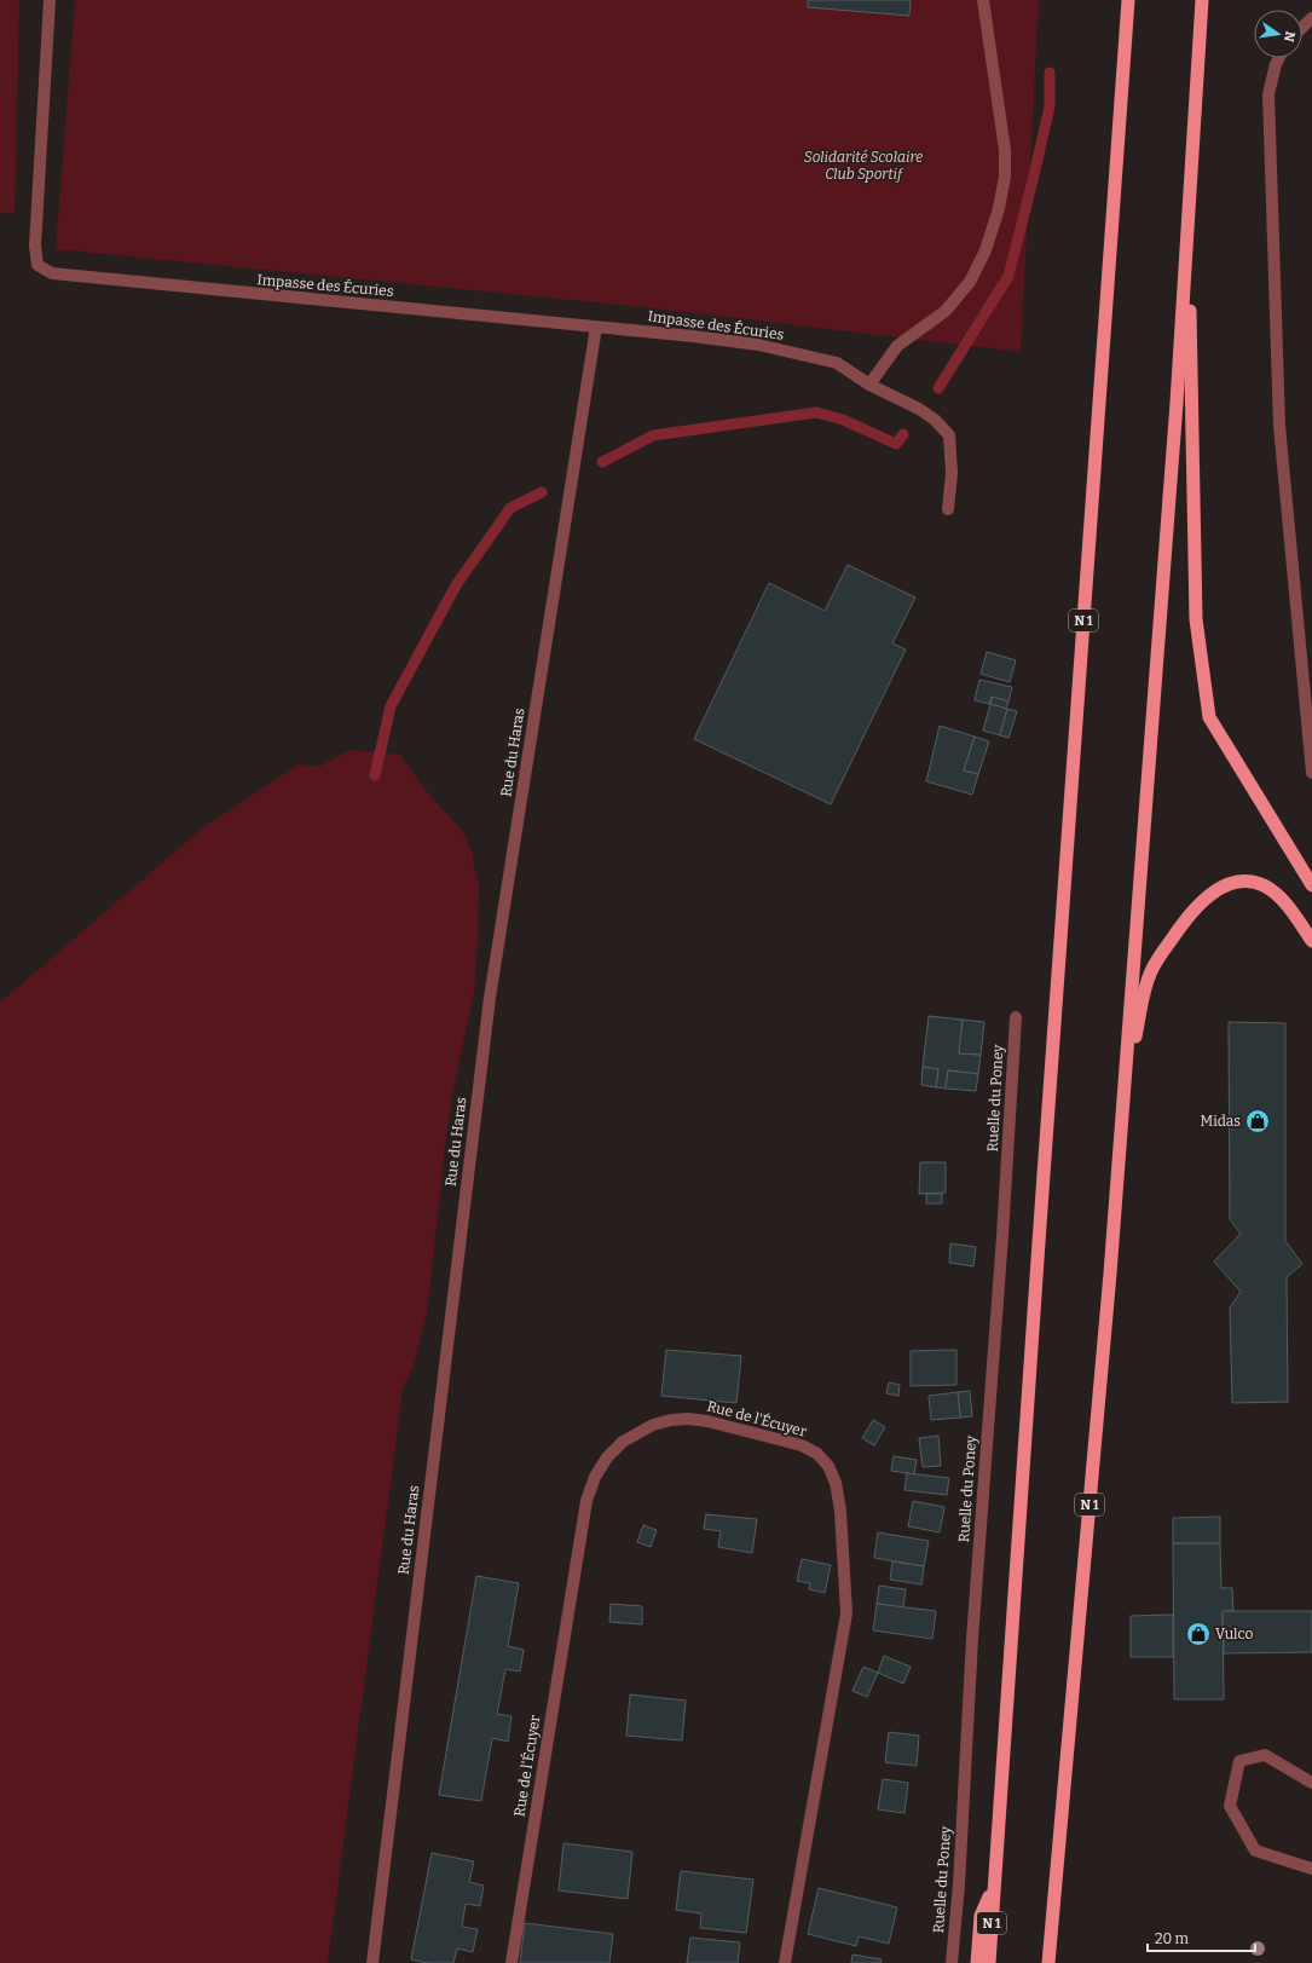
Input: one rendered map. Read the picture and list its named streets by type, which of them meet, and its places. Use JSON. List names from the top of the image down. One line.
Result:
{"streets":{"highway":["N 1"],"street":["Impasse des Écuries","Rue du Haras","Ruelle du Poney","Rue de l'Écuyer"]},"crossings":[["Impasse des Écuries","Rue du Haras"]],"parks":["Solidarité Scolaire Club Sportif"],"places":{"shop":["Midas","Vulco"]},"scale_bar":"20 m","north":"right"}
